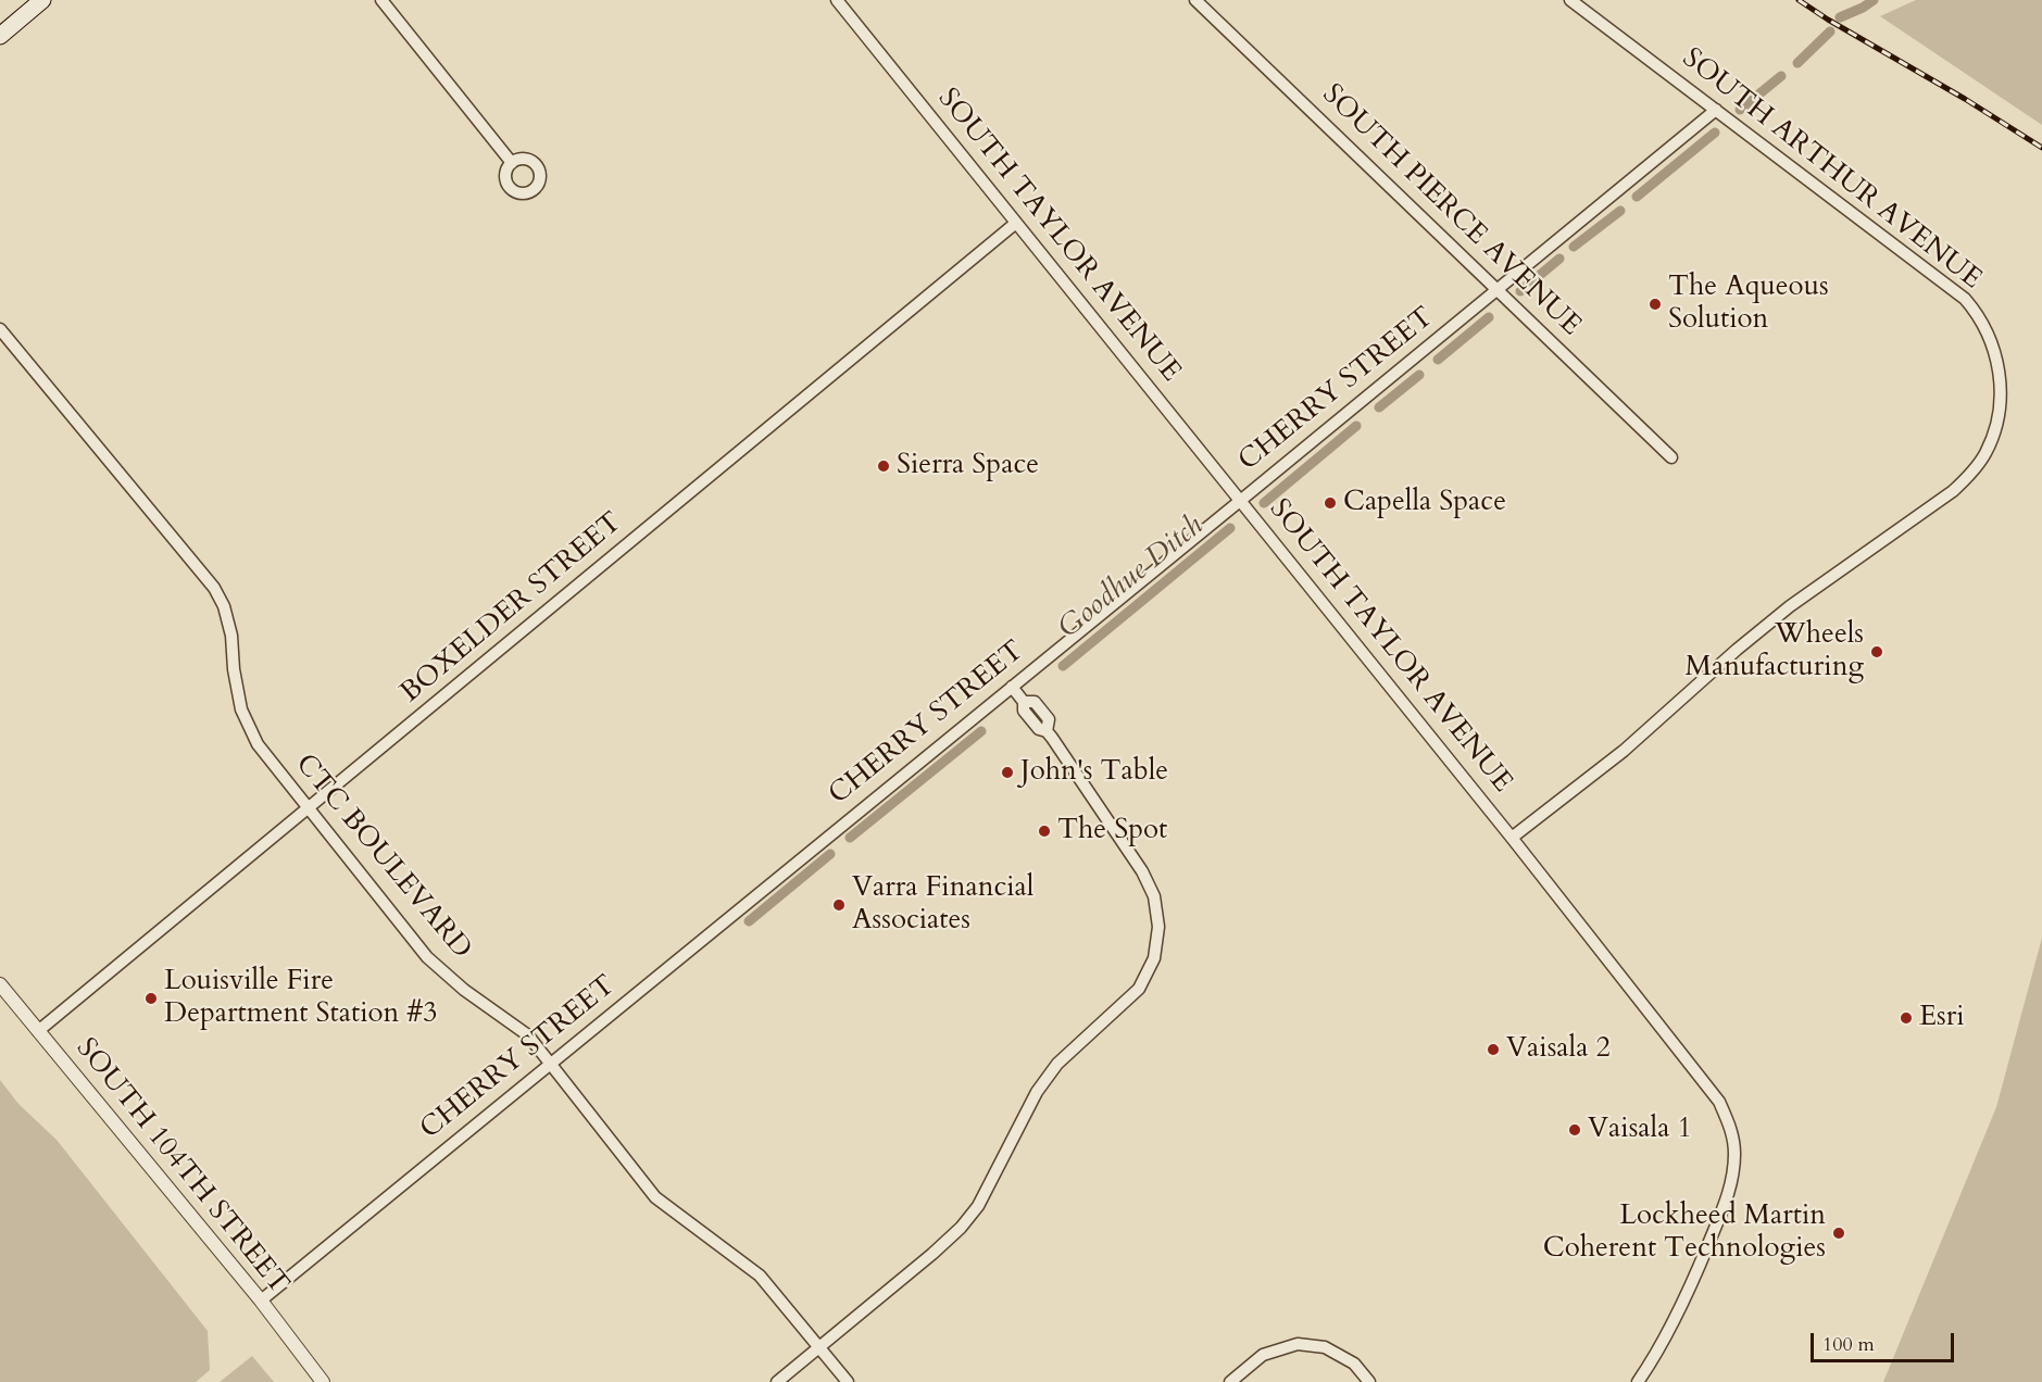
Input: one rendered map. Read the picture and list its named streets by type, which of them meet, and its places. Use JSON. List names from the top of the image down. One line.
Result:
{"streets":{"street":["SOUTH ARTHUR AVENUE","SOUTH PIERCE AVENUE","SOUTH TAYLOR AVENUE","CHERRY STREET","BOXELDER STREET","CTC BOULEVARD","SOUTH 104TH STREET"]},"crossings":[["SOUTH ARTHUR AVENUE","SOUTH TAYLOR AVENUE"],["SOUTH ARTHUR AVENUE","CHERRY STREET"],["SOUTH PIERCE AVENUE","CHERRY STREET"],["SOUTH TAYLOR AVENUE","CHERRY STREET"],["SOUTH TAYLOR AVENUE","BOXELDER STREET"],["CHERRY STREET","CTC BOULEVARD"],["CHERRY STREET","SOUTH 104TH STREET"],["BOXELDER STREET","CTC BOULEVARD"],["BOXELDER STREET","SOUTH 104TH STREET"]],"water":["Goodhue Ditch"],"places":["The Aqueous Solution","Sierra Space","Capella Space","Wheels Manufacturing","John's Table","The Spot","Varra Financial Associates","Louisville Fire Department Station #3","Esri","Vaisala 2","Vaisala 1","Lockheed Martin Coherent Technologies"],"scale_bar":"100 m"}
